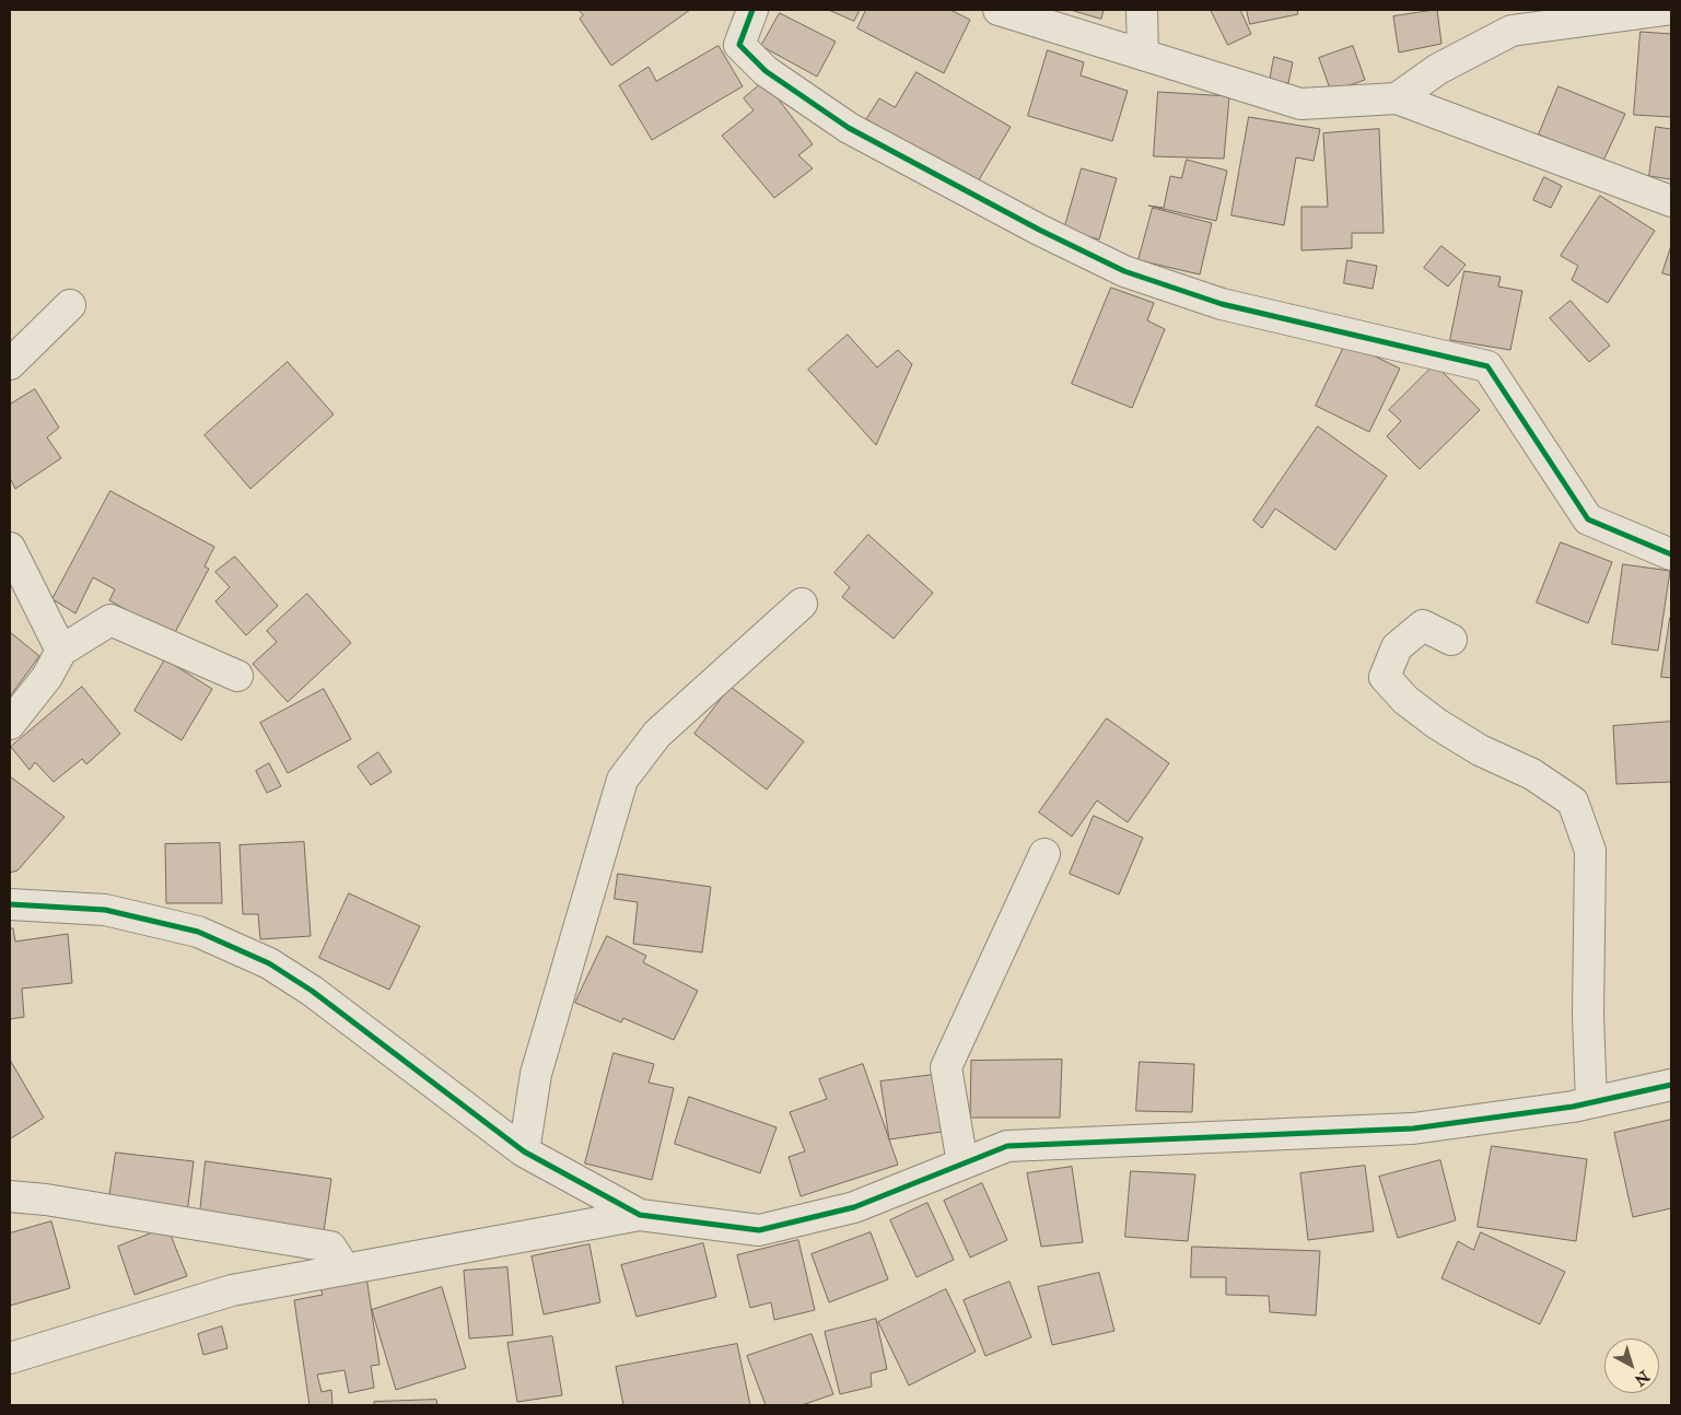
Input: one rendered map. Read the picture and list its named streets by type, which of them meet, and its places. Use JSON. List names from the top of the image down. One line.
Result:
{"north":"bottom right"}
